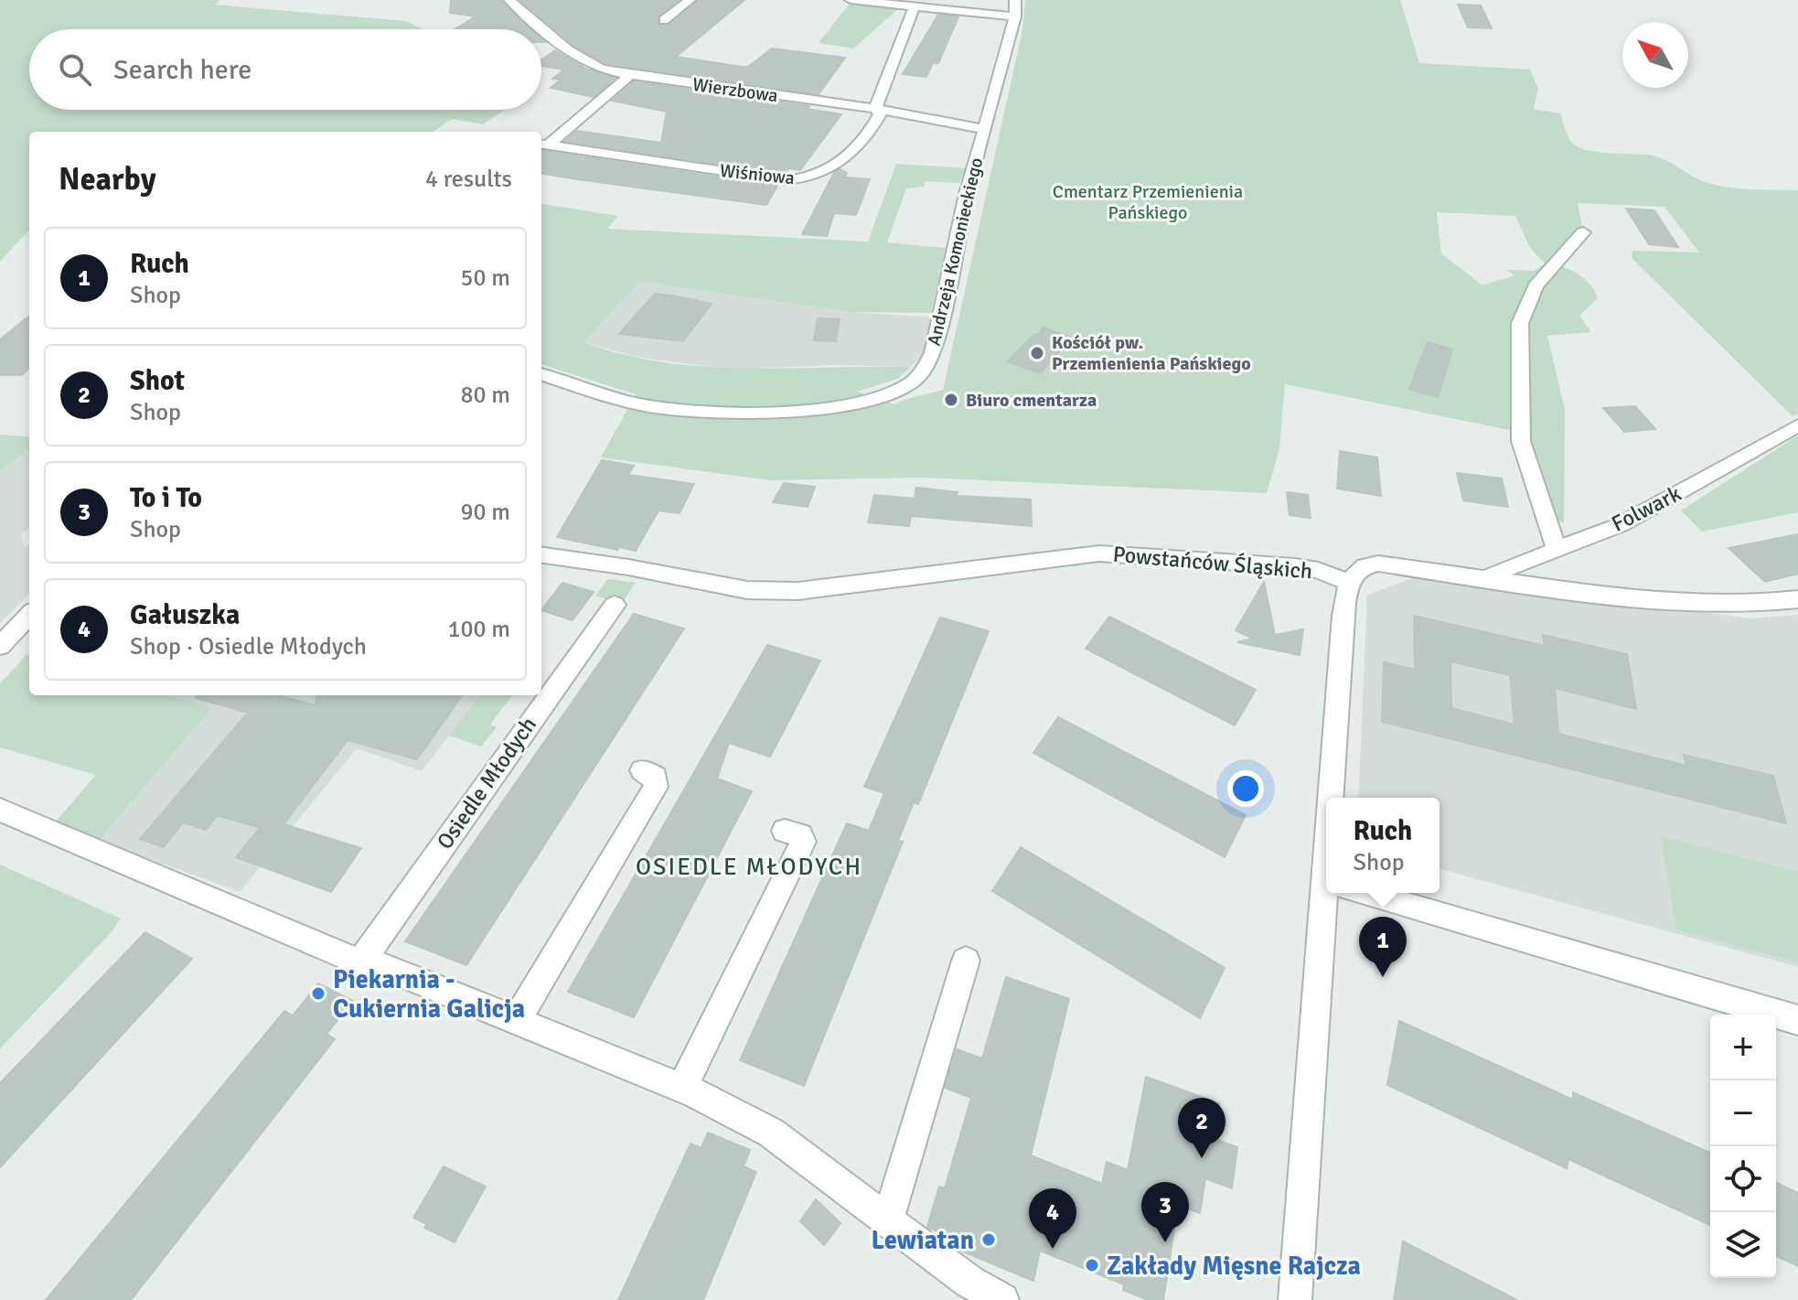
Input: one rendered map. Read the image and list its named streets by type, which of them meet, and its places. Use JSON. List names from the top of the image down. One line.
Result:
{"streets":{"street":["Wierzbowa","Wiśniowa","Andrzeja Komonieckiego","Folwark","Powstańców Śląskich","Osiedle Młodych"]},"crossings":[["Wierzbowa","Wiśniowa"],["Wierzbowa","Andrzeja Komonieckiego"]],"districts":["OSIEDLE MŁODYCH"],"parks":["Cmentarz Przemienienia Pańskiego"],"places":["Kościół pw. Przemienienia Pańskiego","Biuro cmentarza","Piekarnia - Cukiernia Galicja","Lewiatan","Zakłady Mięsne Rajcza"],"north":"top left","page":{"search":"Search here","heading":["Nearby","4 results"],"list":[{"mark":"1","name":"Ruch","note":"Shop","value":"50 m"},{"mark":"2","name":"Shot","note":"Shop","value":"80 m"},{"mark":"3","name":"To i To","note":"Shop","value":"90 m"},{"mark":"4","name":"Gałuszka","note":"Shop · Osiedle Młodych","value":"100 m"}],"popup":["Ruch","Shop"],"pins":["1","2","3","4"],"map_buttons":["+","−"]}}
